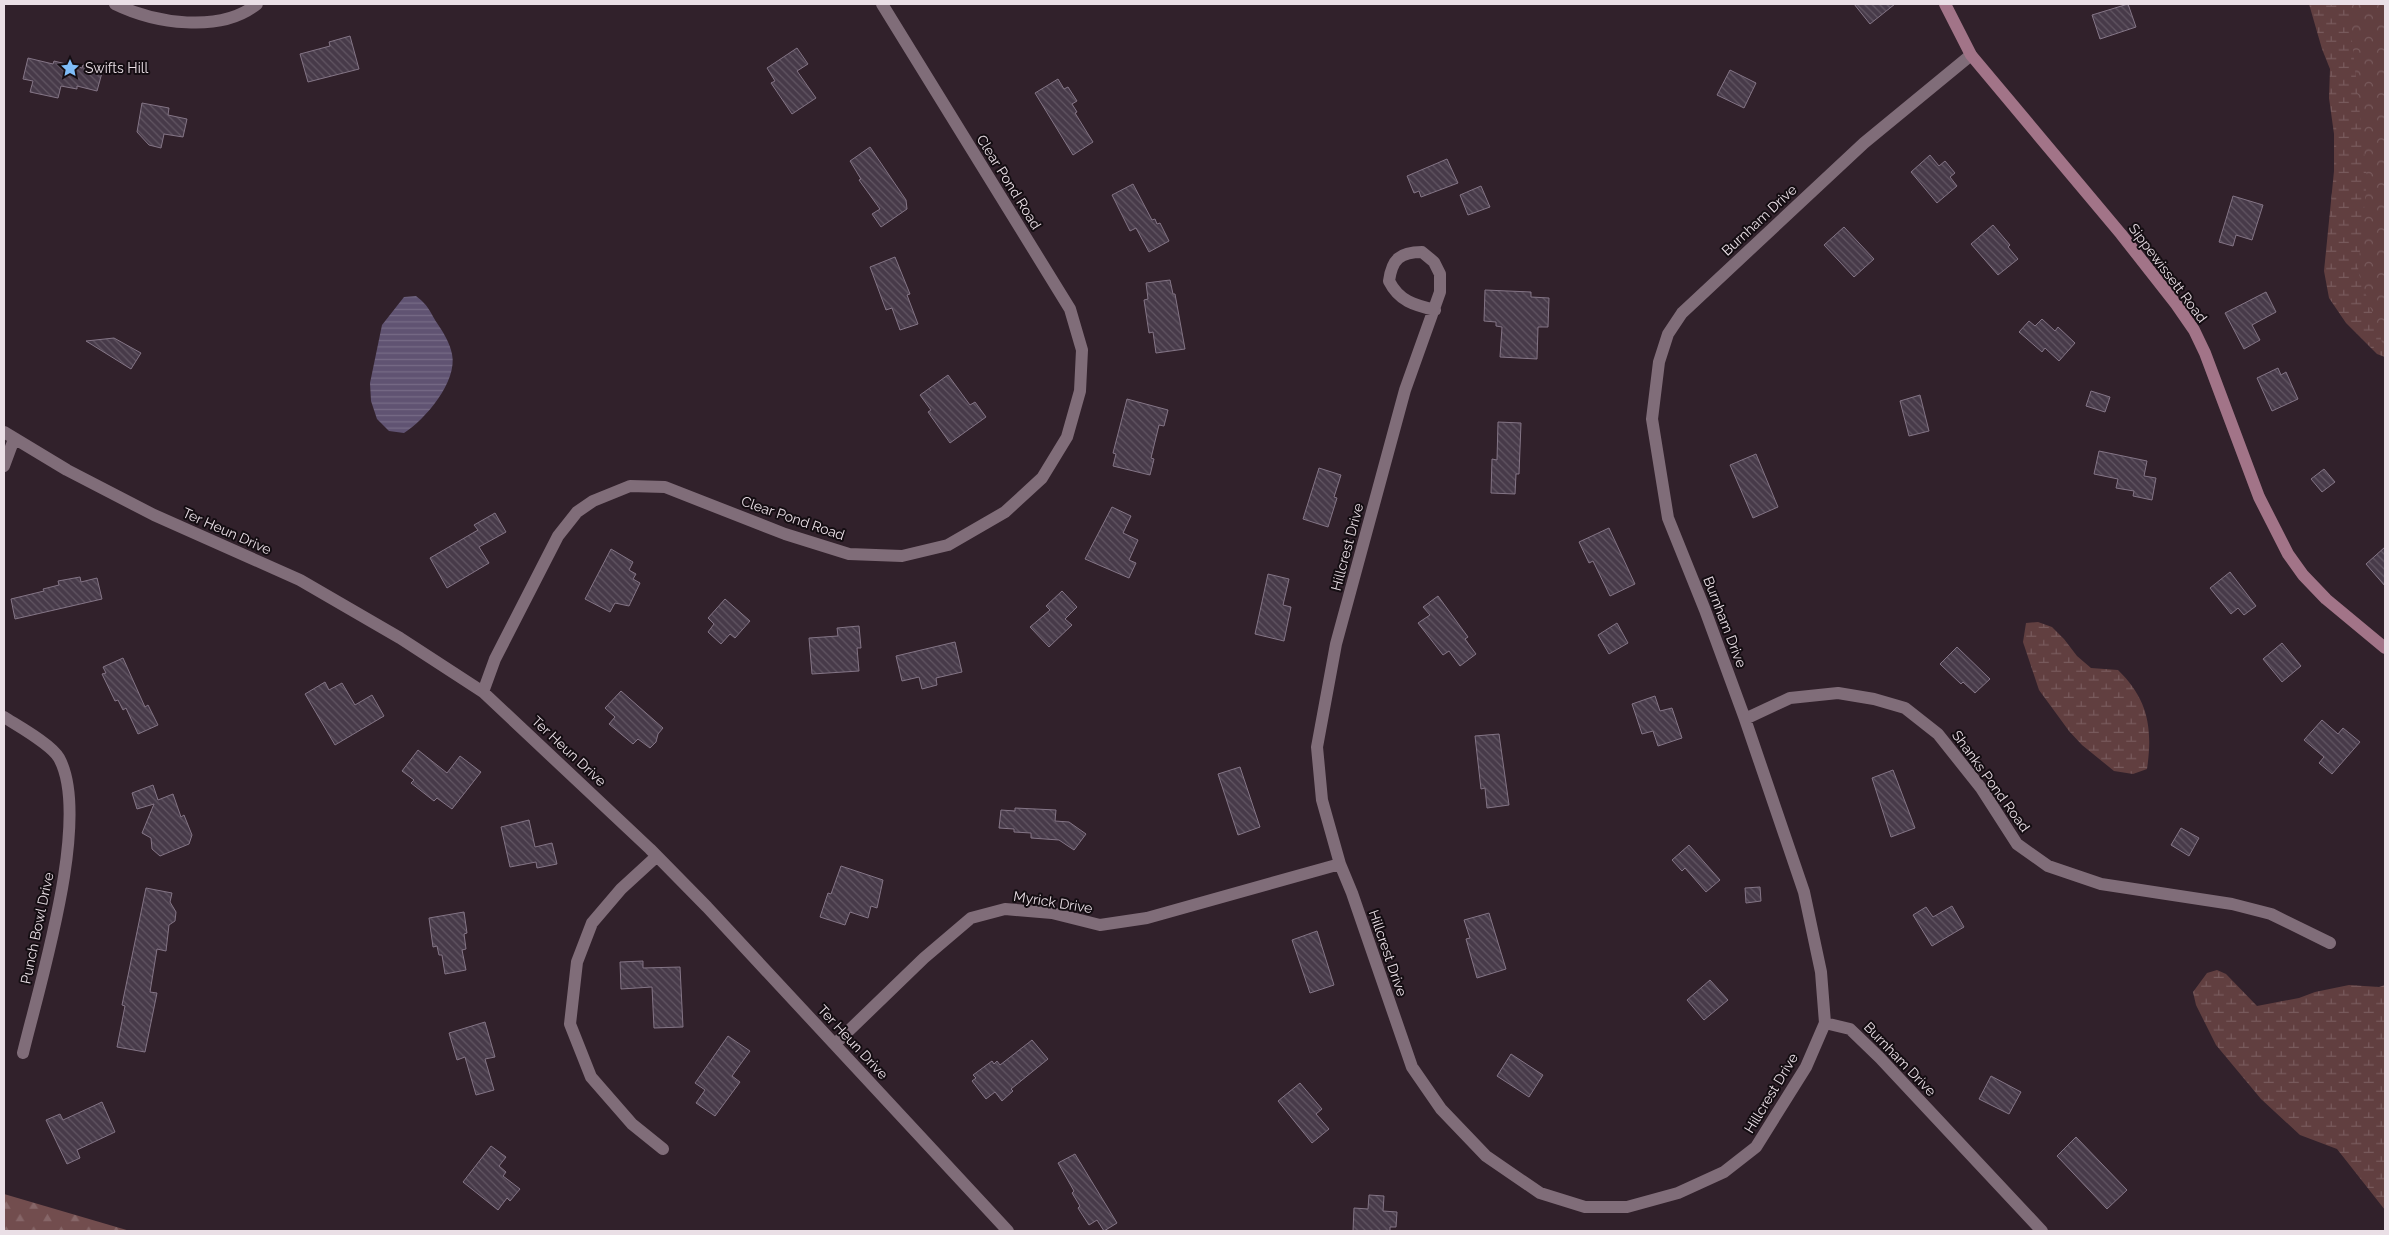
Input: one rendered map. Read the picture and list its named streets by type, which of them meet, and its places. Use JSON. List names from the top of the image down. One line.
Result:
{"streets":{"main road":["Sippewissett Road"],"street":["Clear Pond Road","Burnham Drive","Ter Heun Drive","Hillcrest Drive","Shanks Pond Road","Myrick Drive","Punch Bowl Drive"]},"crossings":[["Clear Pond Road","Ter Heun Drive"],["Burnham Drive","Sippewissett Road"],["Burnham Drive","Hillcrest Drive"],["Burnham Drive","Shanks Pond Road"],["Ter Heun Drive","Myrick Drive"],["Hillcrest Drive","Myrick Drive"]],"places":{"place":["Swifts Hill"]}}
